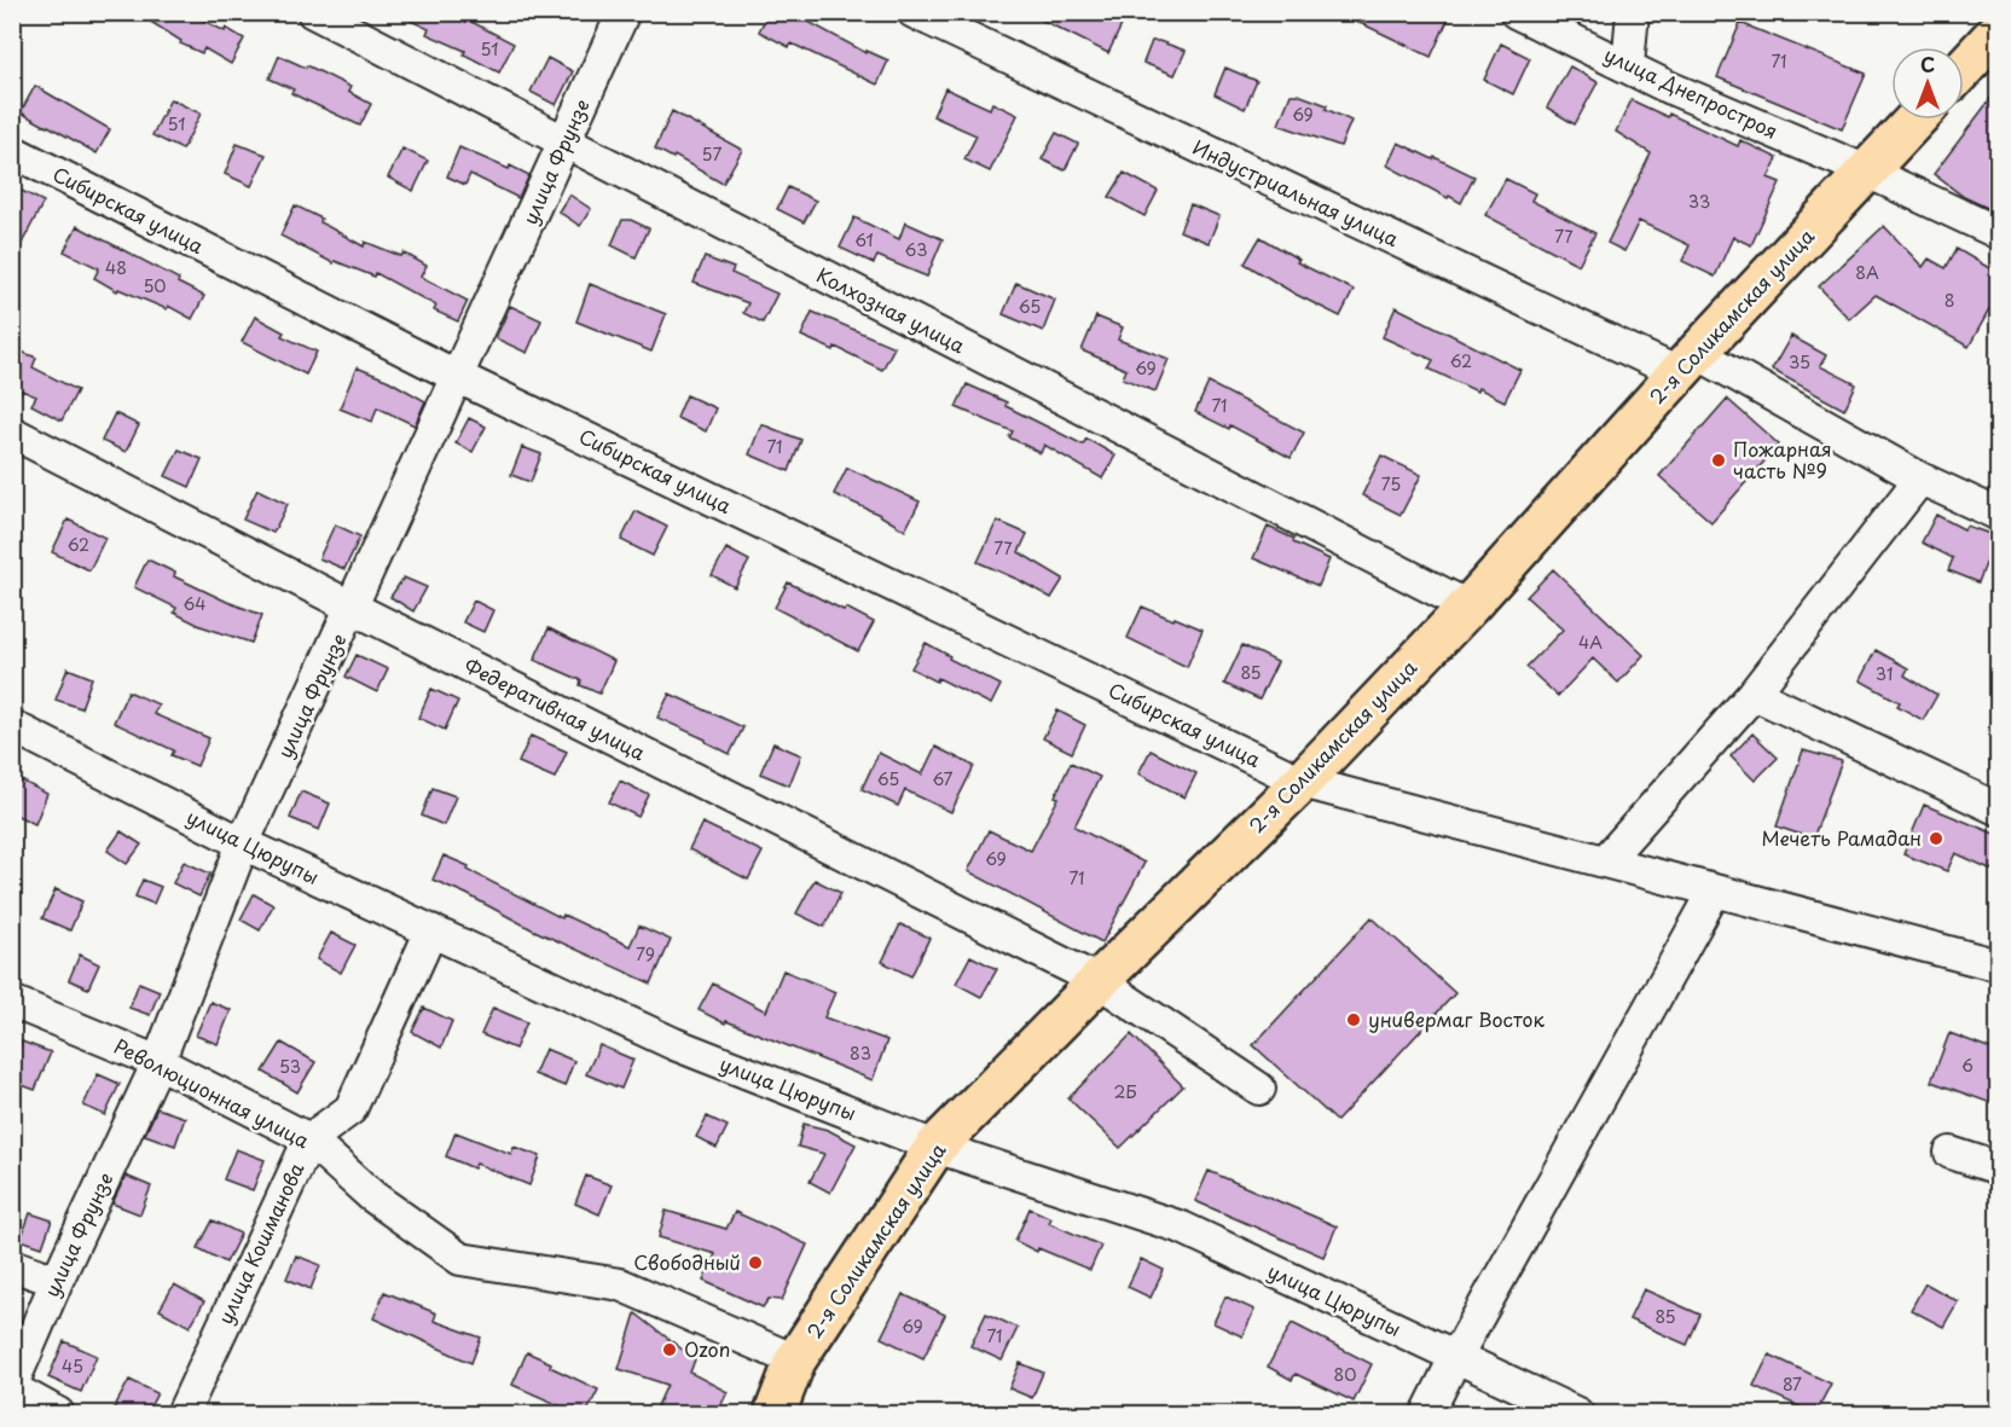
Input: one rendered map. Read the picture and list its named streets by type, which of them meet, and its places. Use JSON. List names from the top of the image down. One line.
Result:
{"streets":{"main road":["2-я Соликамская улица"],"street":["улица Днепростроя","улица Фрунзе","Индустриальная улица","Сибирская улица","Колхозная улица","Федеративная улица","улица Цюрупы","Революционная улица","улица Кошманова"]},"crossings":[["улица Днепростроя","2-я Соликамская улица"],["улица Фрунзе","Сибирская улица"],["улица Фрунзе","Колхозная улица"],["улица Фрунзе","Федеративная улица"],["улица Фрунзе","улица Цюрупы"],["улица Фрунзе","Революционная улица"],["Индустриальная улица","2-я Соликамская улица"],["Сибирская улица","2-я Соликамская улица"],["Колхозная улица","2-я Соликамская улица"],["2-я Соликамская улица","Федеративная улица"],["2-я Соликамская улица","улица Цюрупы"],["2-я Соликамская улица","Революционная улица"],["улица Цюрупы","улица Кошманова"],["Революционная улица","улица Кошманова"]],"places":["Пожарная часть №9","Мечеть Рамадан","универмаг Восток","Свободный","Ozon"],"house_numbers":["51","71","69","51","57","33","77","61","63","48","8А","50","8","65","62","35","69","71","71","75","62","77","64","4А","85","31","65","67","69","71","79","83","6","53","2Б","85","69","71","45","80","87"],"north":"top"}
